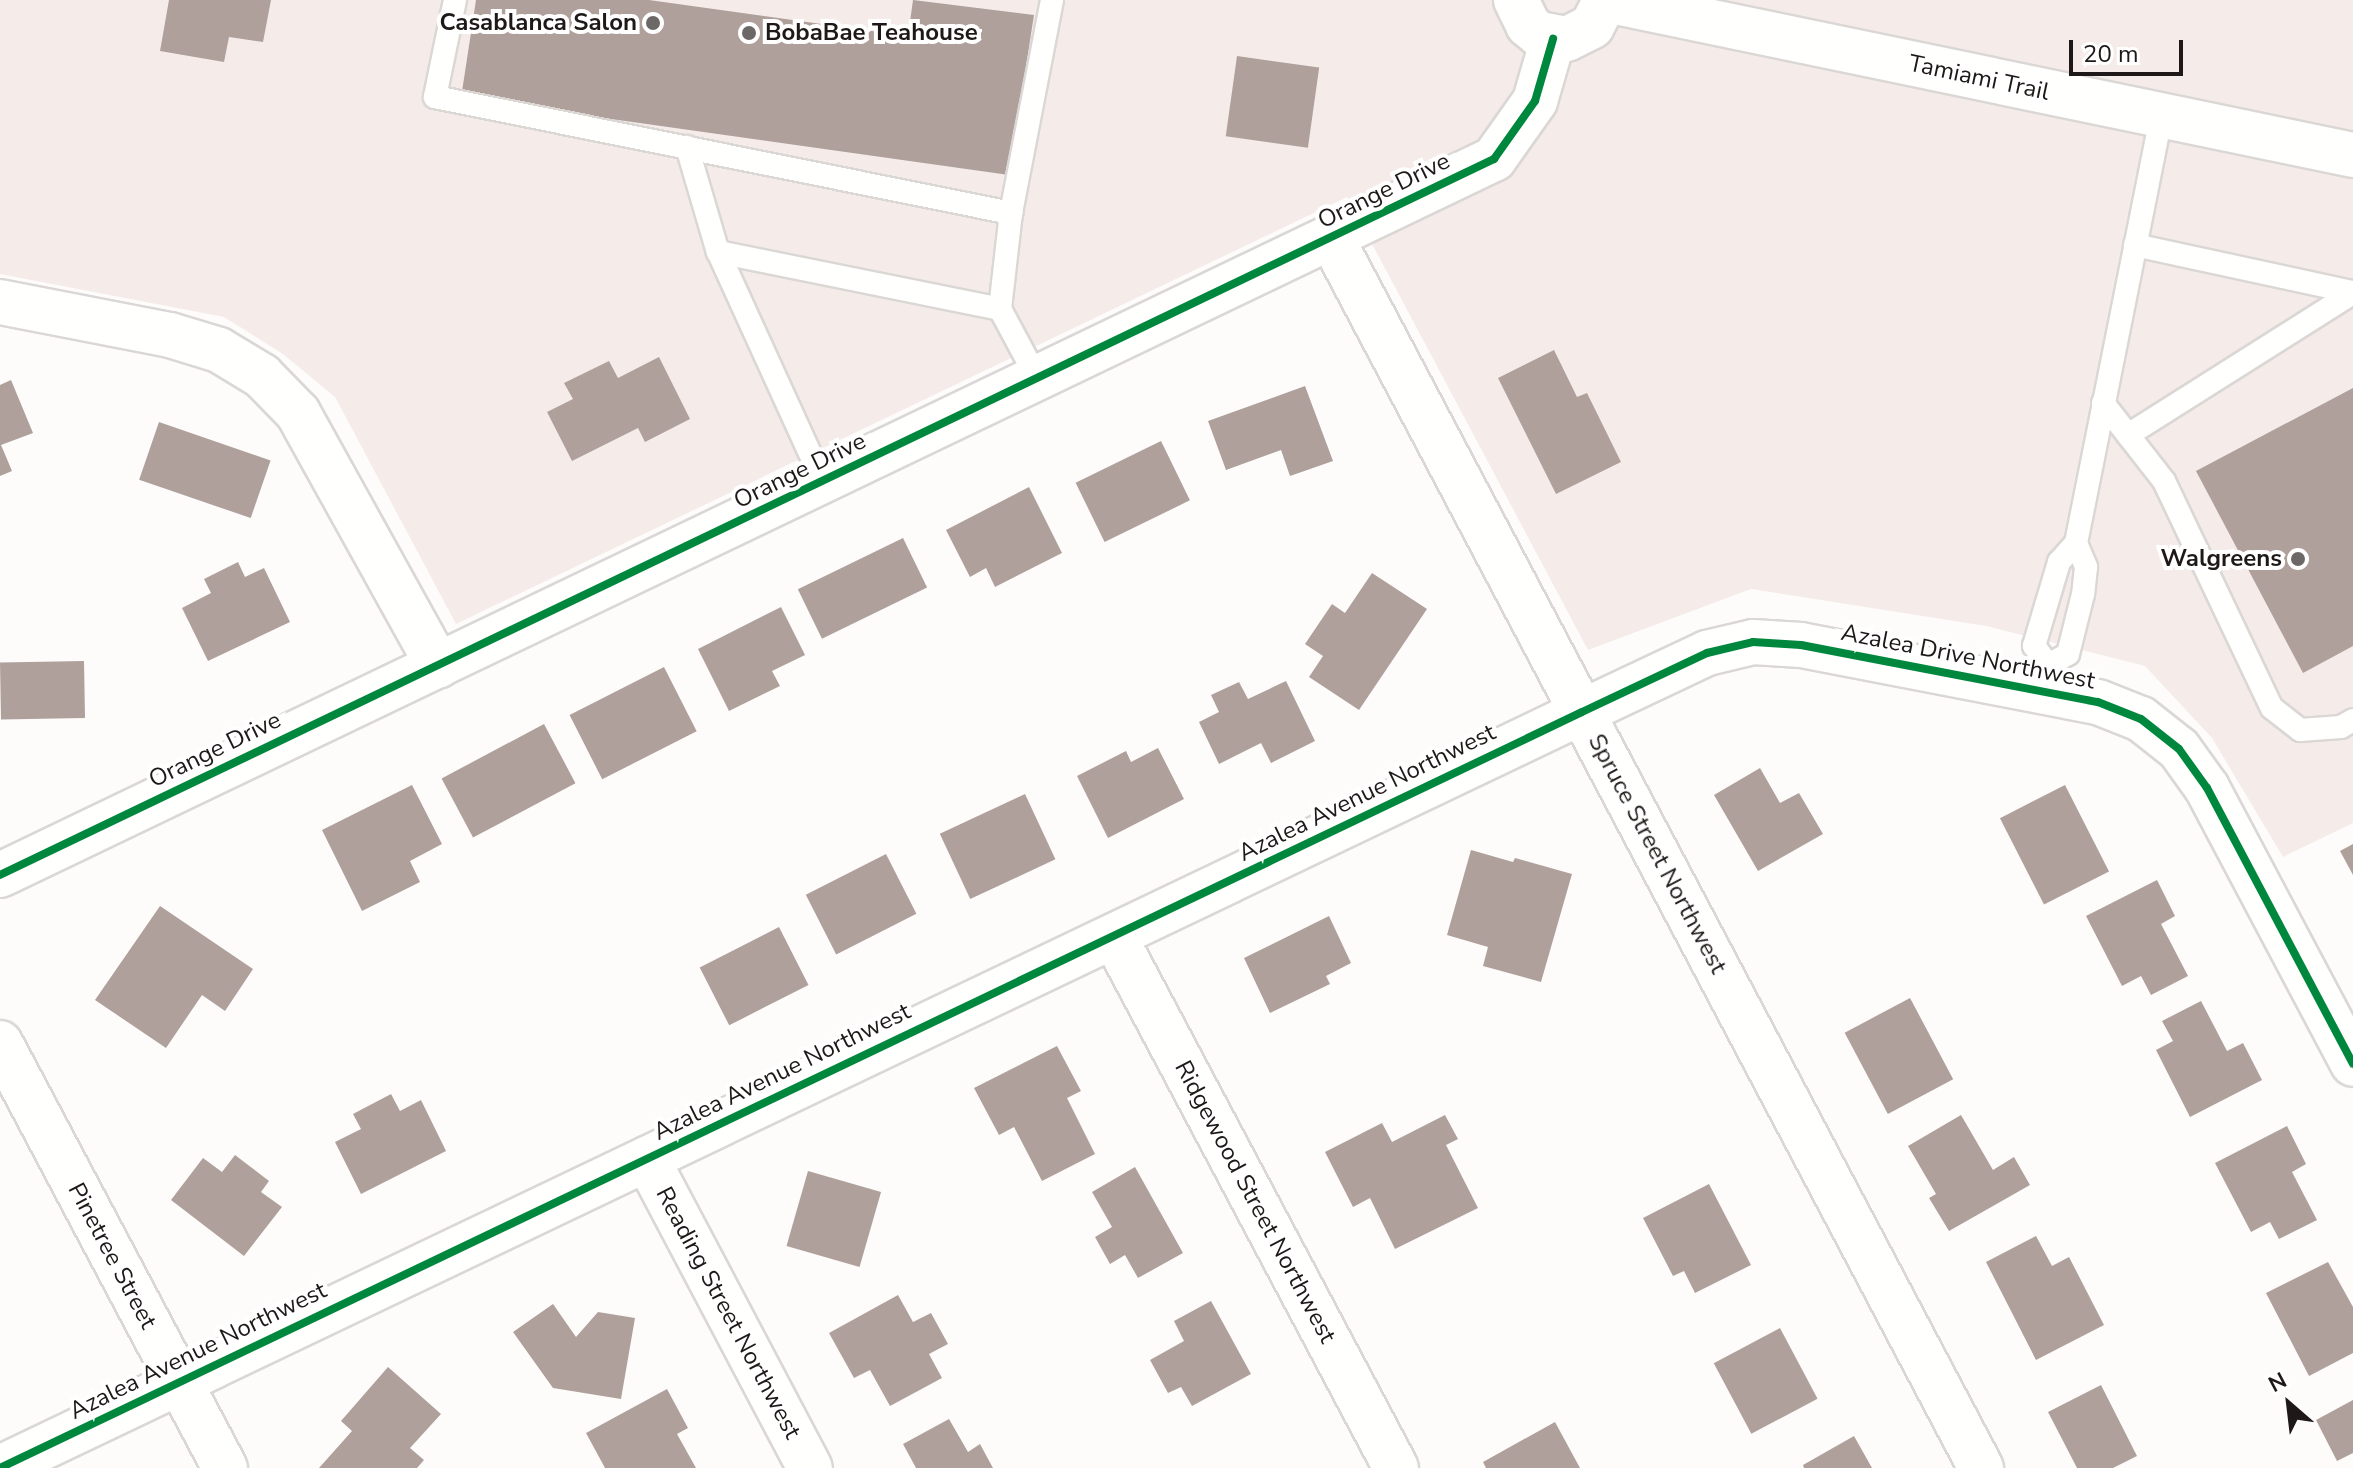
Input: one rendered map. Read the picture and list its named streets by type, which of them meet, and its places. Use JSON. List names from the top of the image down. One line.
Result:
{"streets":{"street":["Tamiami Trail","Orange Drive","Azalea Drive Northwest","Azalea Avenue Northwest","Spruce Street Northwest","Ridgewood Street Northwest","Pinetree Street","Reading Street Northwest"]},"crossings":[["Orange Drive","Spruce Street Northwest"],["Azalea Drive Northwest","Azalea Avenue Northwest"],["Azalea Drive Northwest","Spruce Street Northwest"],["Azalea Avenue Northwest","Spruce Street Northwest"],["Azalea Avenue Northwest","Ridgewood Street Northwest"],["Azalea Avenue Northwest","Pinetree Street"],["Azalea Avenue Northwest","Reading Street Northwest"]],"places":["Casablanca Salon","BobaBae Teahouse","Walgreens"],"scale_bar":"20 m","north":"top left"}
